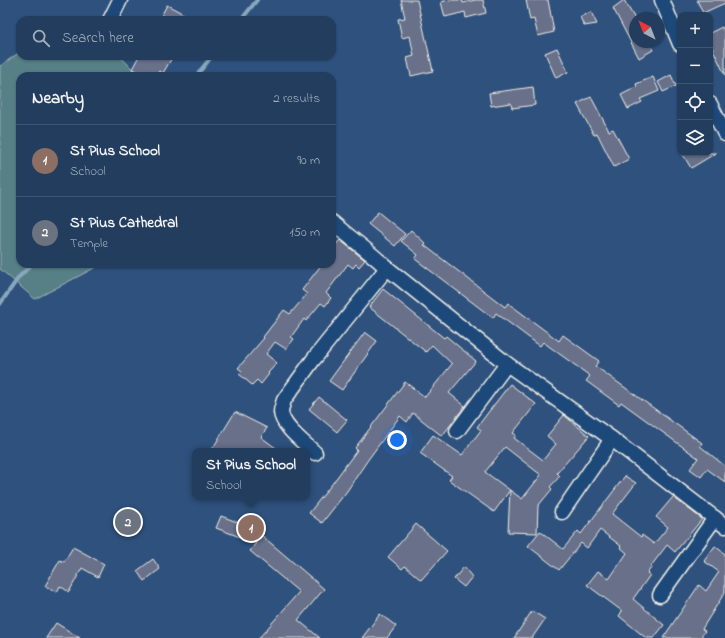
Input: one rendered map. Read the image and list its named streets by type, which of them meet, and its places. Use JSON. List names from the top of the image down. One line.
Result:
{"north":"top left","page":{"map_buttons":["+","−"],"search":"Search here","heading":["Nearby","2 results"],"list":[{"mark":"1","name":"St Pius School","note":"School","value":"90 m"},{"mark":"2","name":"St Pius Cathedral","note":"Temple","value":"150 m"}],"popup":["St Pius School","School"],"pins":["2","1"]}}
